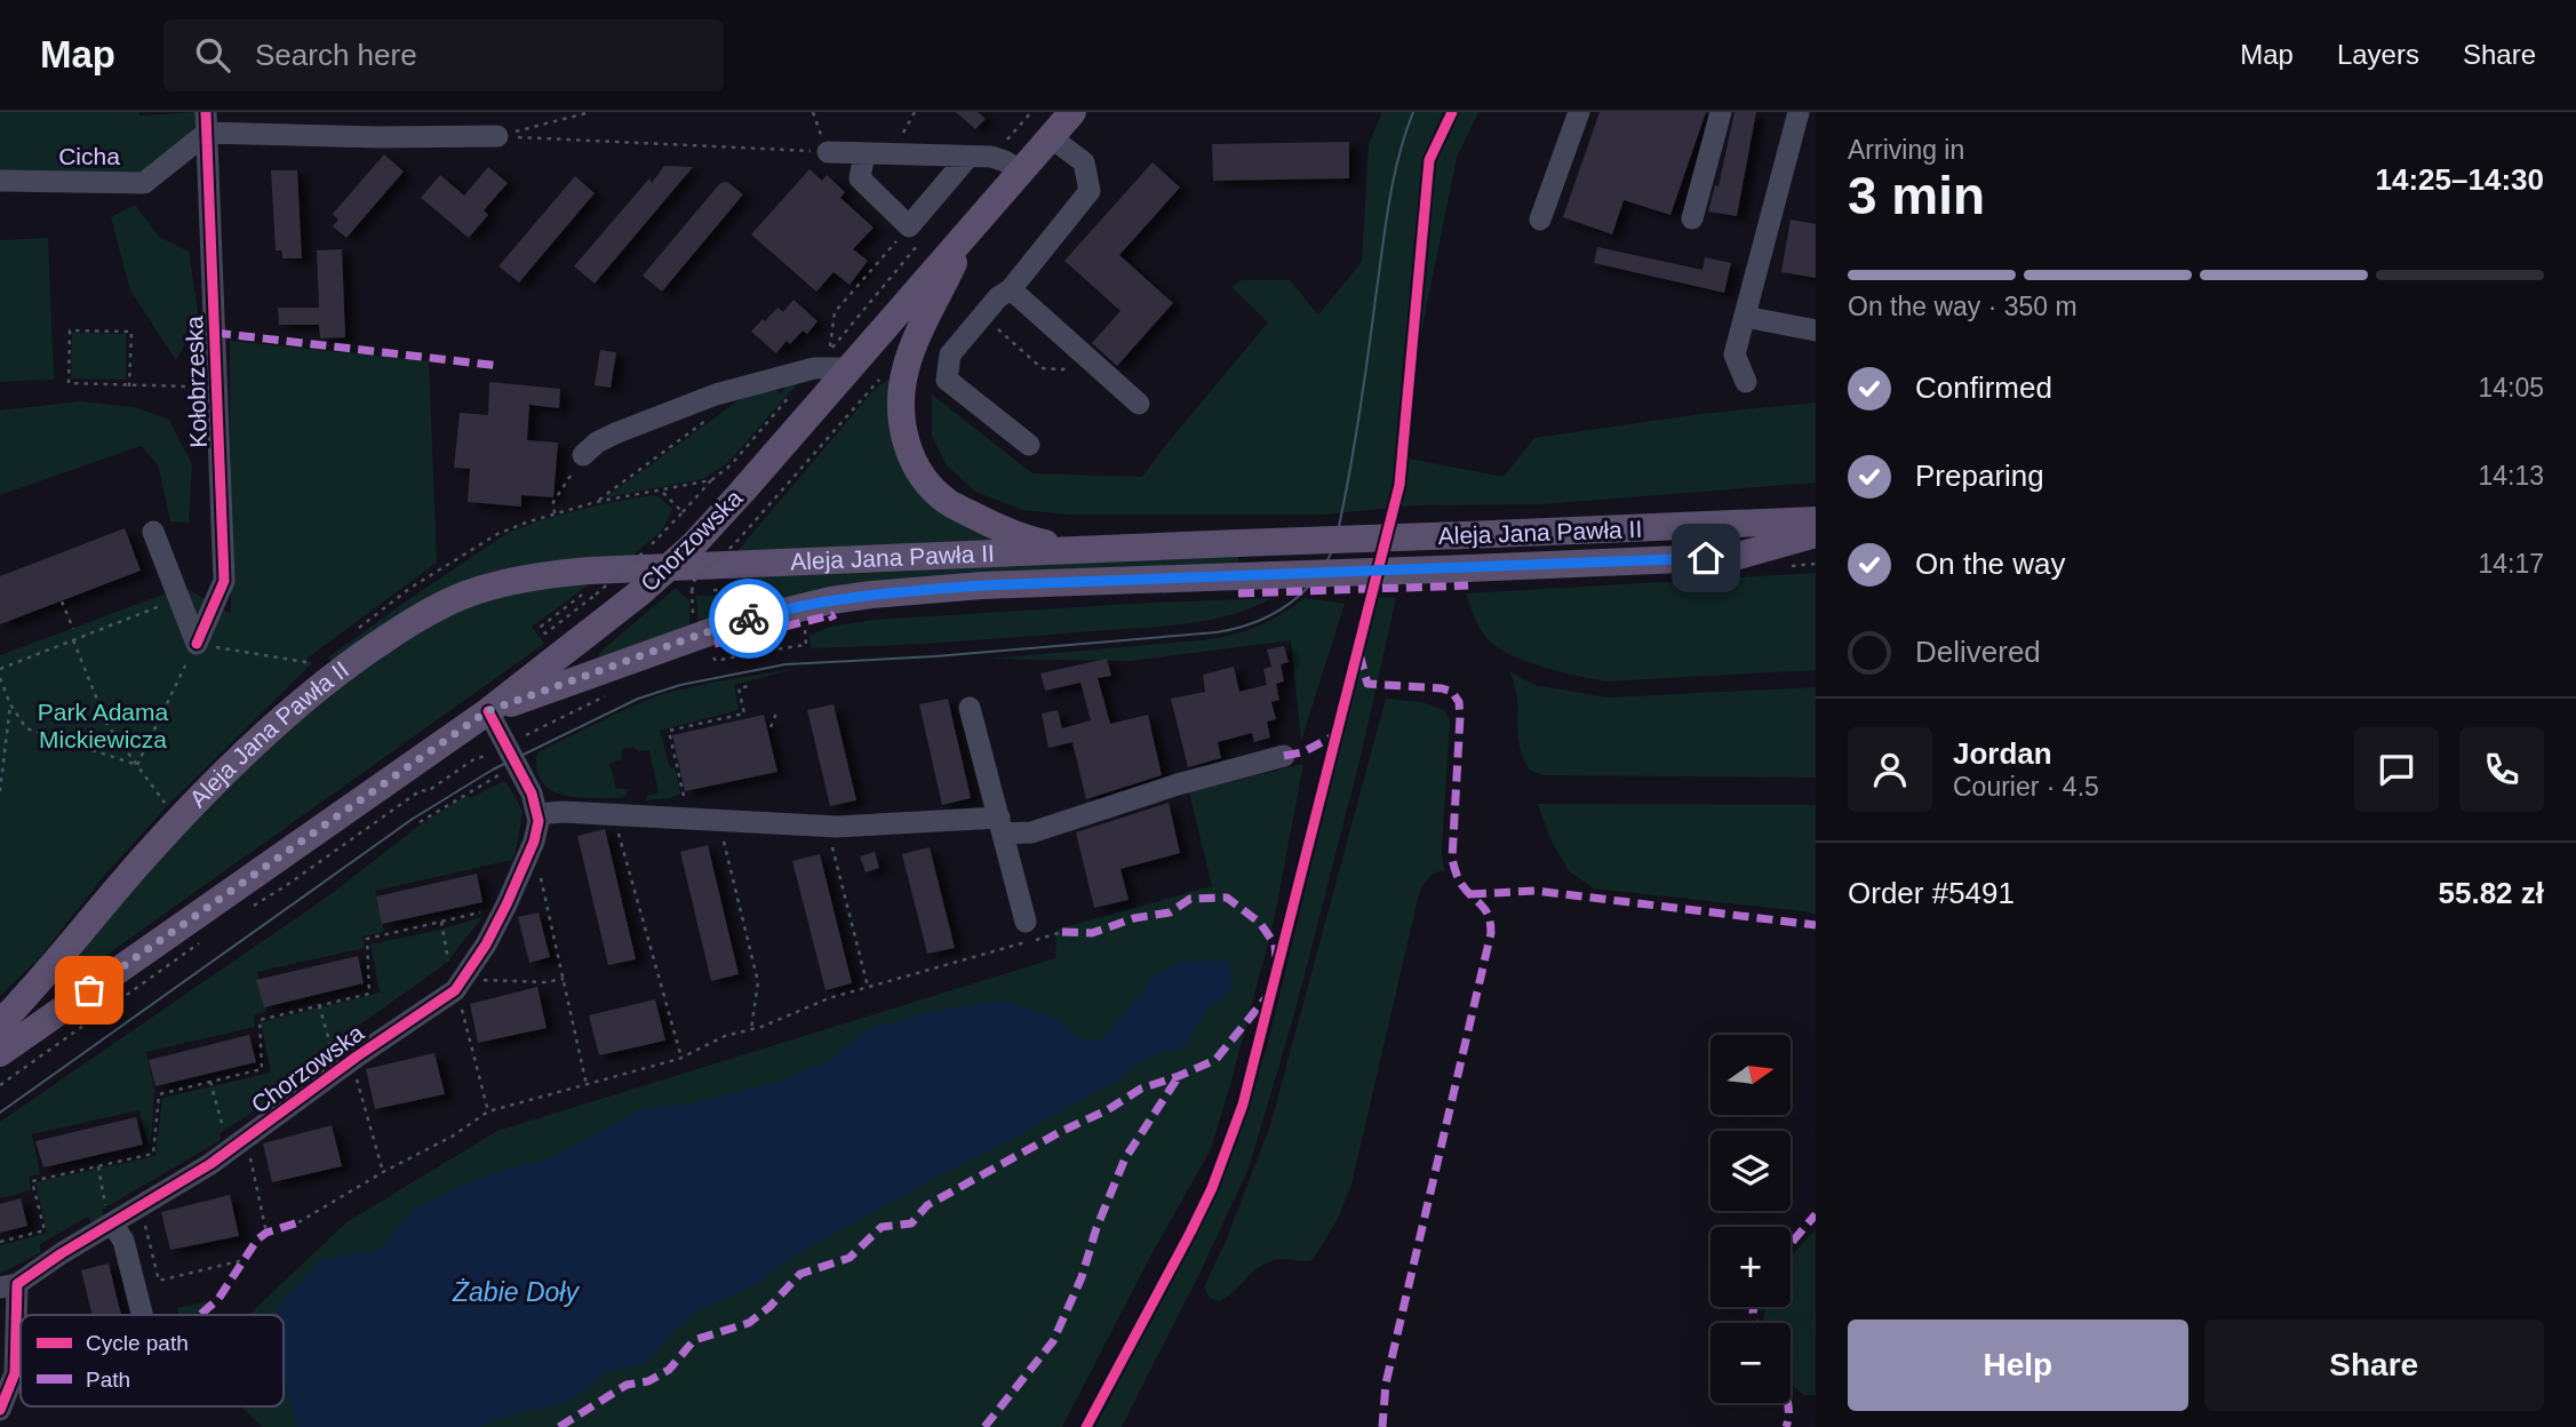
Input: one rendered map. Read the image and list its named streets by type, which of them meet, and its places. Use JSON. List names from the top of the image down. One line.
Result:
{"streets":{"main road":["Aleja Jana Pawła II","Chorzowska"],"street":["Cicha","Kołobrzeska"]},"crossings":[["Cicha","Kołobrzeska"],["Aleja Jana Pawła II","Chorzowska"]],"water":["Żabie Doły"],"parks":["Park Adama Mickiewicza"],"legend":["Cycle path","Path"],"north":"right","page":{"header":"Map","search":"Search here","nav":["Map","Layers","Share"],"heading":["3 min","Arriving in","14:25–14:30"],"panel":["Jordan","Courier · 4.5","Order #5491","55.82 zł"],"bar":"On the way · 350 m","list":[["Confirmed","14:05"],["Preparing","14:13"],["On the way","14:17"],"Delivered"],"map_buttons":["+","−"],"buttons":["Help","Share"]}}
